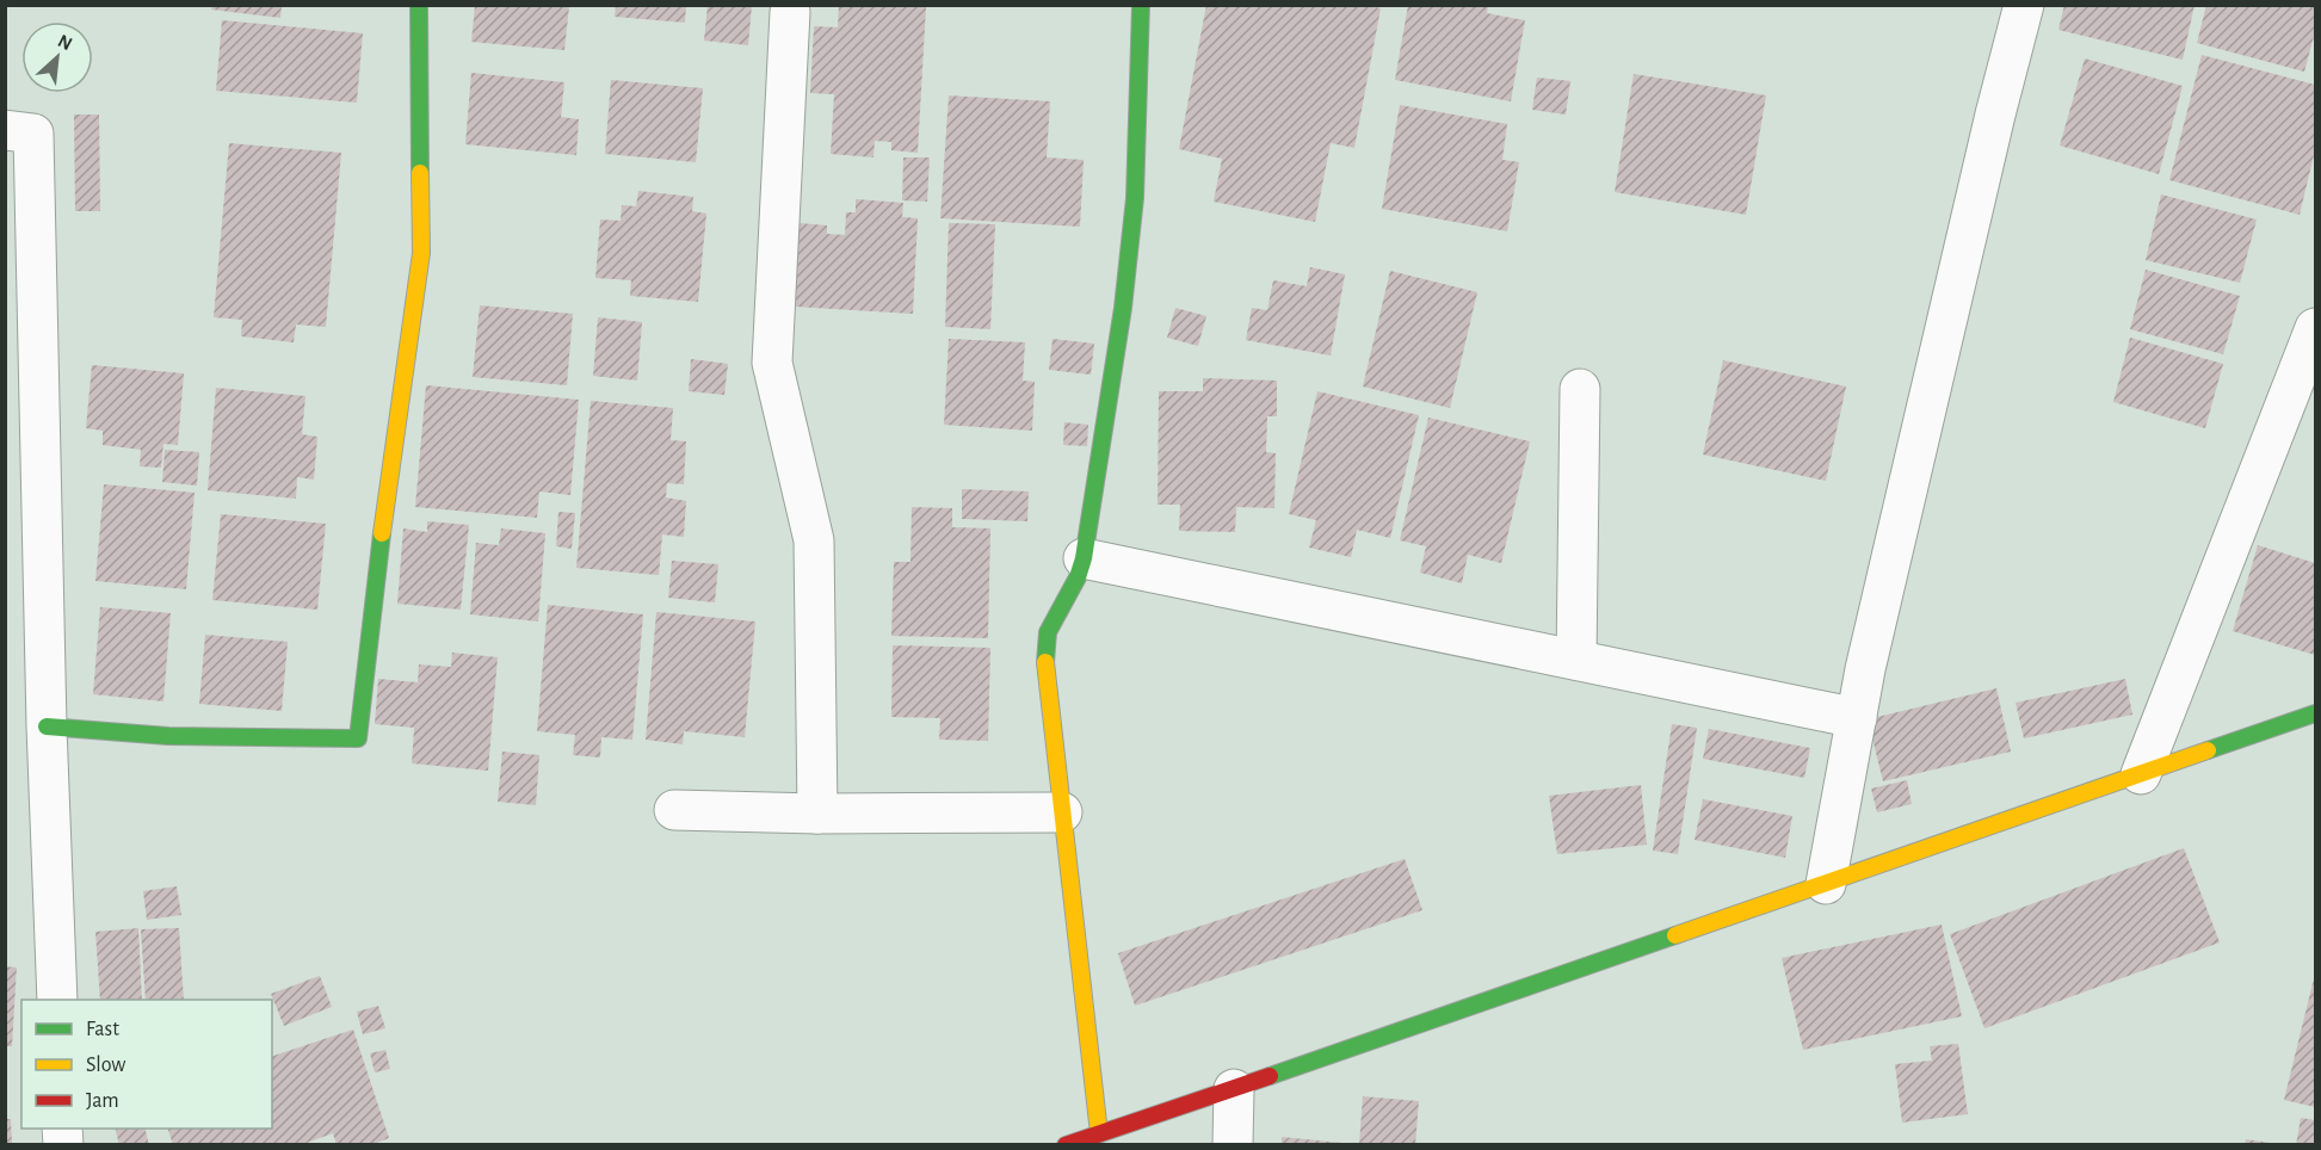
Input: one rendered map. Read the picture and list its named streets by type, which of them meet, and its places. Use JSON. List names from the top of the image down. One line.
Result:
{"legend":["Fast","Slow","Jam"],"north":"top right"}
